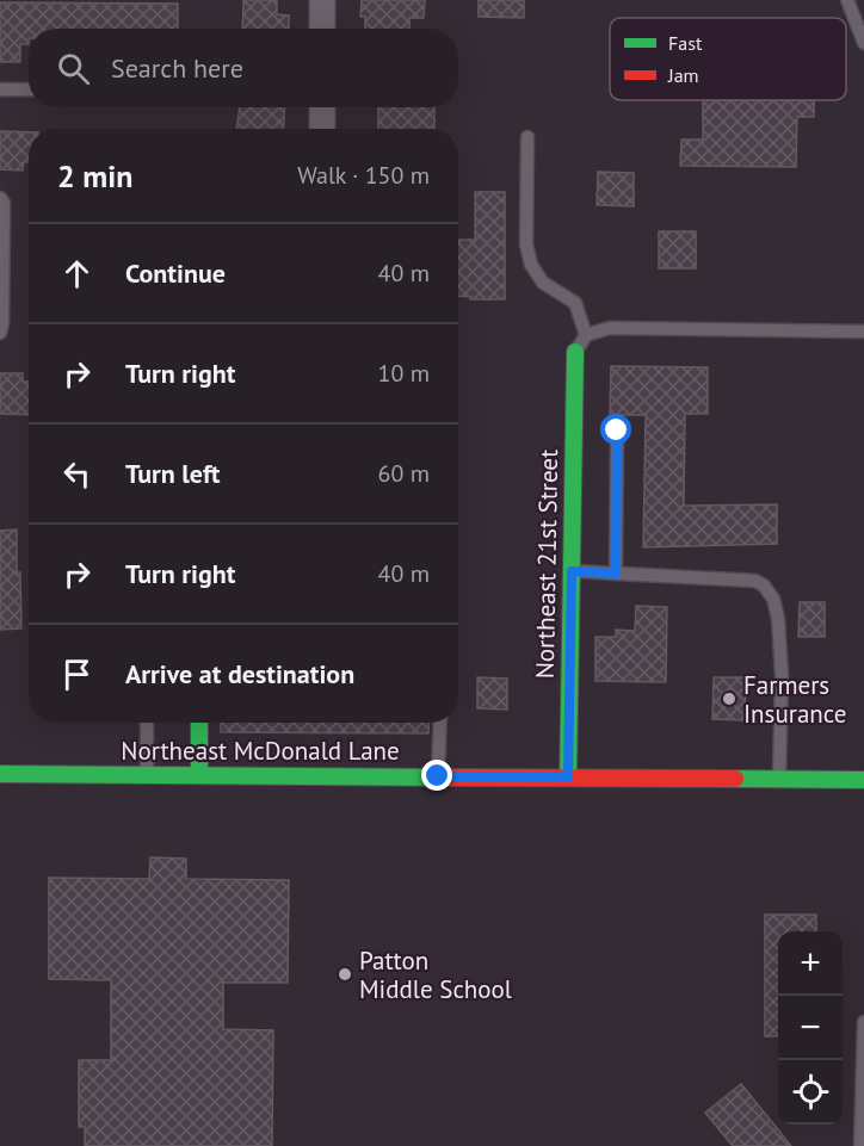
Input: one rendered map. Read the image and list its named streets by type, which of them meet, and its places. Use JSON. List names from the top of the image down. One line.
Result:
{"streets":{"street":["Northeast 21st Street","Northeast McDonald Lane"]},"crossings":[["Northeast 21st Street","Northeast McDonald Lane"]],"places":["Farmers Insurance","Patton Middle School"],"legend":["Fast","Jam"],"page":{"search":"Search here","heading":["2 min","Walk · 150 m"],"list":[["Continue","40 m"],["Turn right","10 m"],["Turn left","60 m"],["Turn right","40 m"],"Arrive at destination"],"map_buttons":["+","−"]}}
